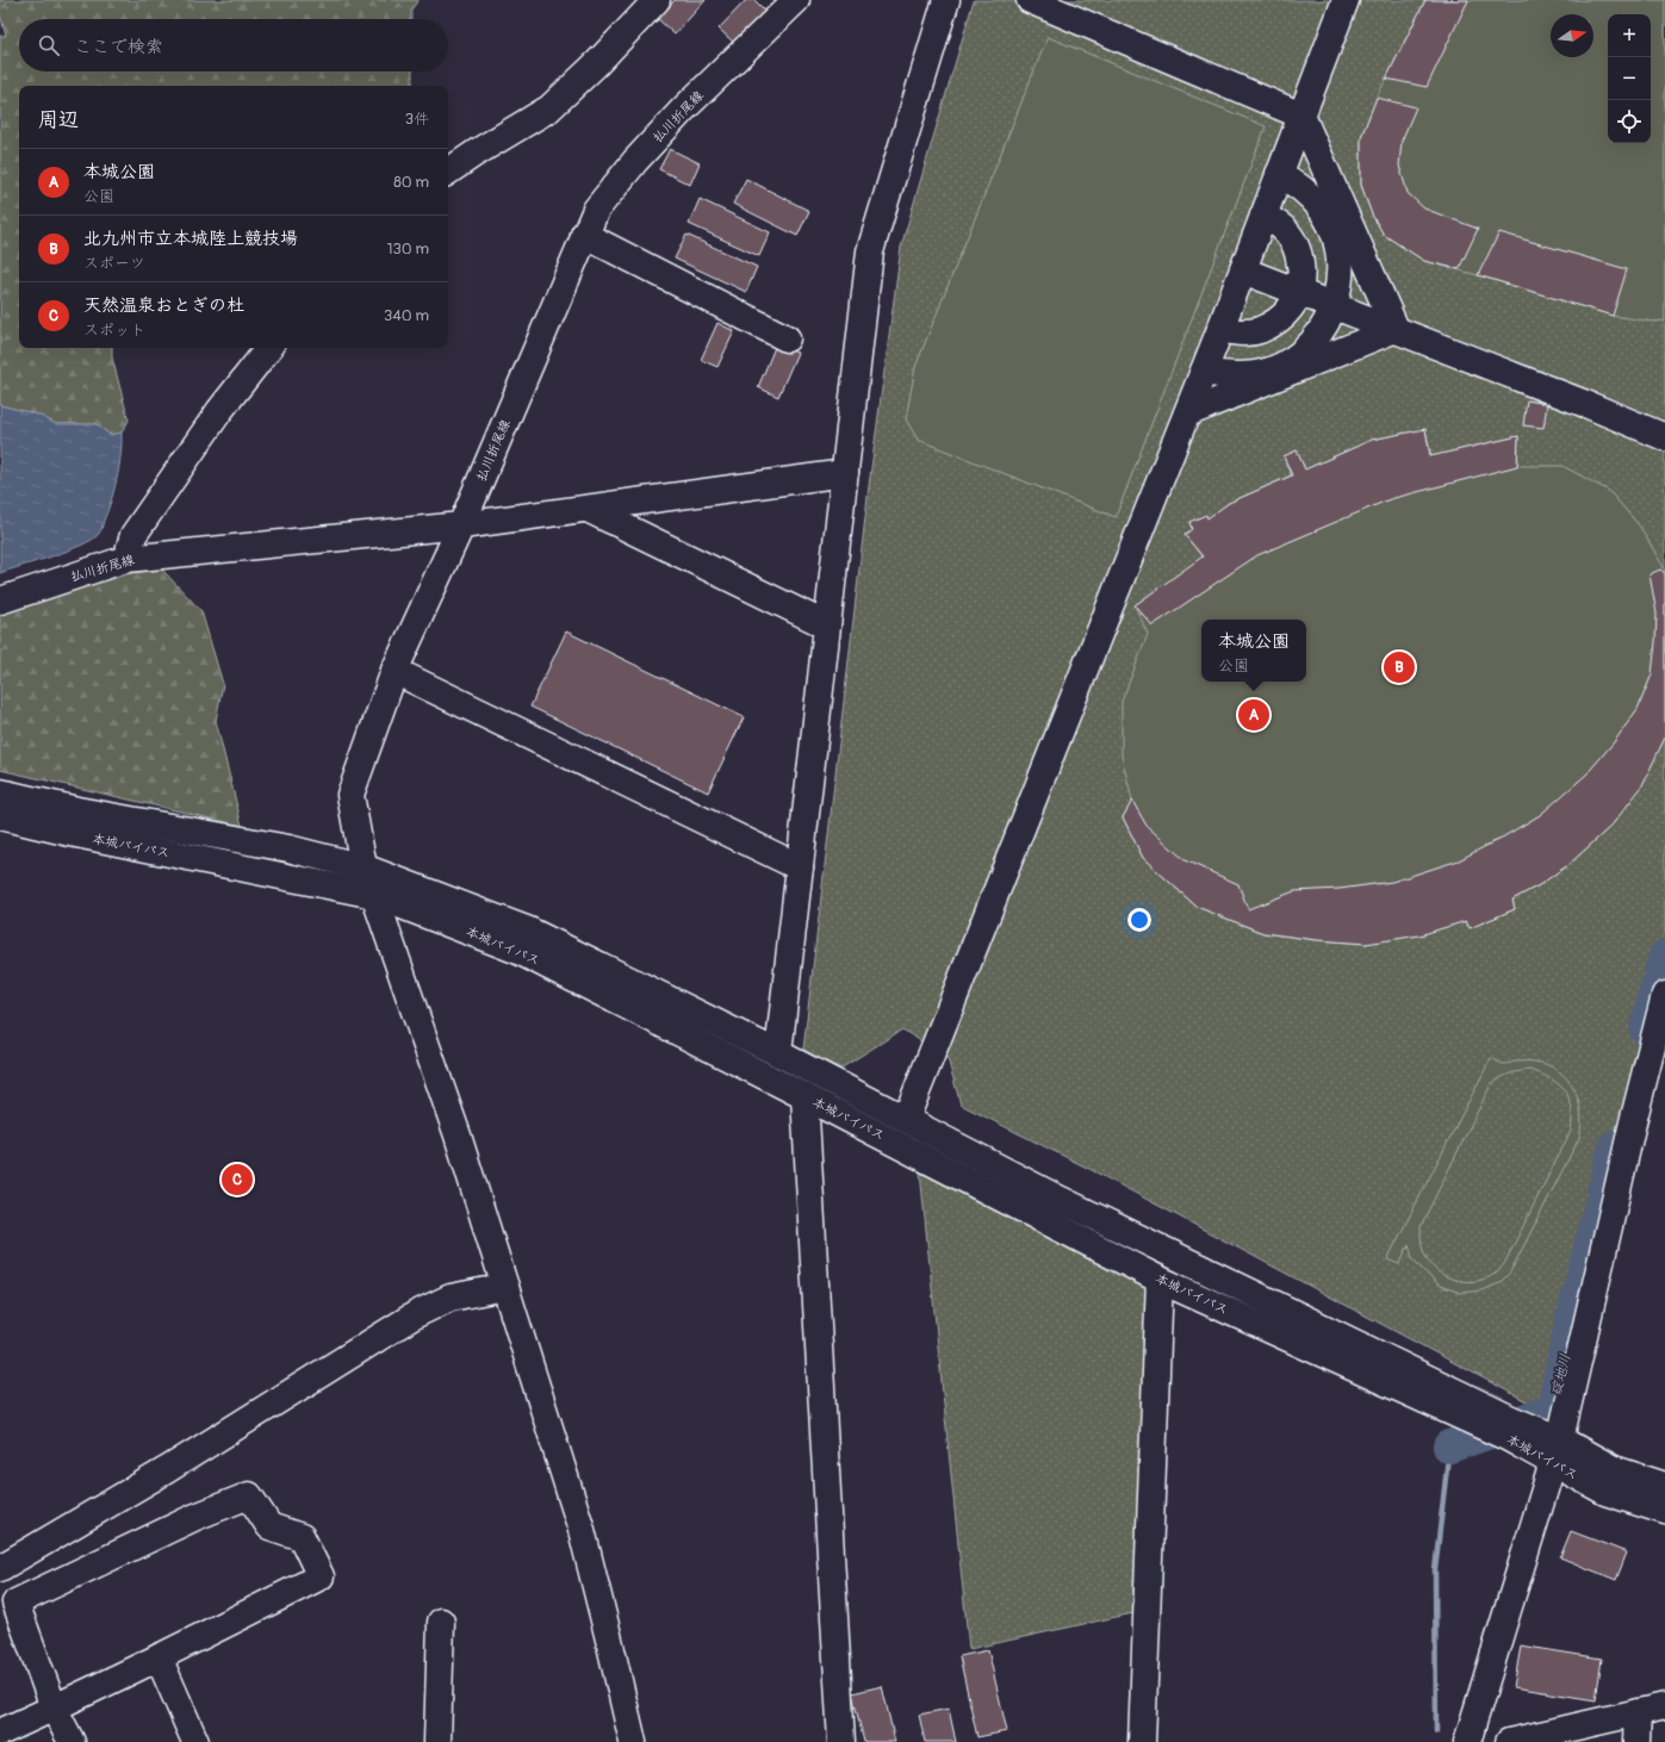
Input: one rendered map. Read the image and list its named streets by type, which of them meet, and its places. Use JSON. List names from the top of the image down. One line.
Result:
{"streets":{"main road":["払川折尾線","本城バイパス"]},"water":["碇地川"],"north":"right","page":{"map_buttons":["+","−"],"search":"ここで検索","heading":["周辺","3件"],"list":[{"mark":"A","name":"本城公園","note":"公園","value":"80 m"},{"mark":"B","name":"北九州市立本城陸上競技場","note":"スポーツ","value":"130 m"},{"mark":"C","name":"天然温泉おとぎの杜","note":"スポット","value":"340 m"}],"popup":["本城公園","公園"],"pins":["B","A","C"]}}
